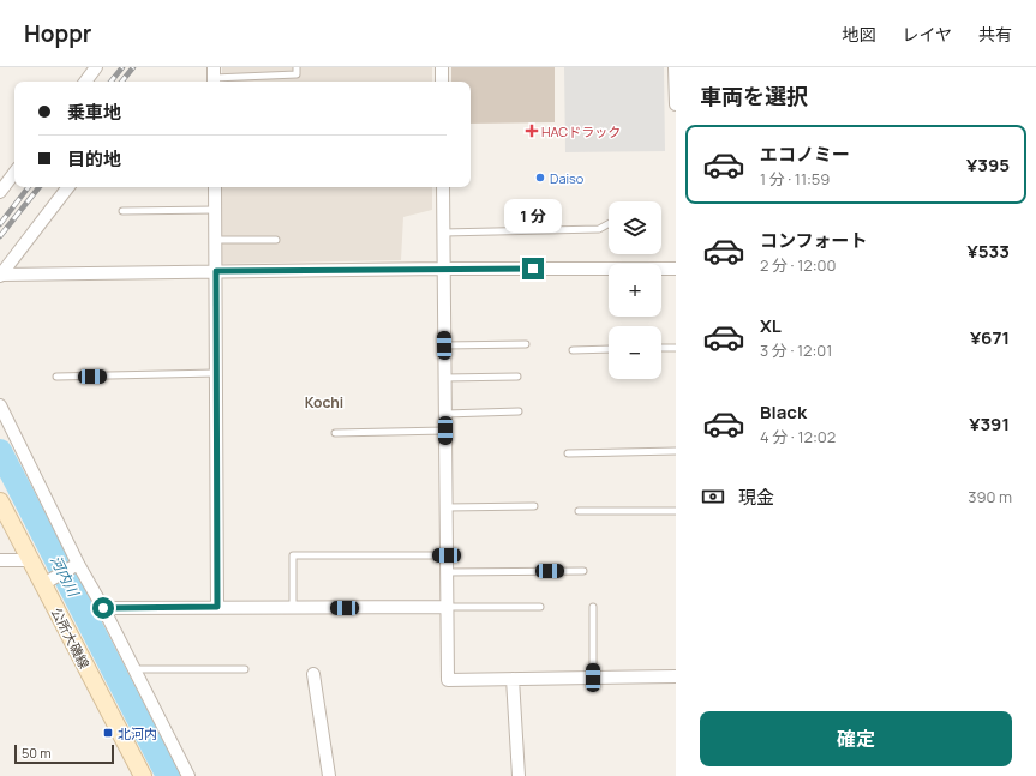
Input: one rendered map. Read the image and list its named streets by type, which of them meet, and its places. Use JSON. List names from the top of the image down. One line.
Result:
{"streets":{"main road":["公所大磯線"]},"districts":["Kochi"],"water":["河内川"],"places":{"health":["HACドラック"],"other":["Daiso"],"transit":["北河内"]},"scale_bar":"50 m","page":{"header":"Hoppr","nav":["地図","レイヤ","共有"],"heading":"車両を選択","banner":["乗車地","目的地"],"list":[{"name":"エコノミー","note":"1 分 · 11:59","value":"¥395"},{"name":"コンフォート","note":"2 分 · 12:00","value":"¥533"},{"name":"XL","note":"3 分 · 12:01","value":"¥671"},{"name":"Black","note":"4 分 · 12:02","value":"¥391"}],"bubble":"1 分","map_buttons":["+","−"],"pay":["現金","390 m"],"buttons":"確定","scale":"50 m"}}
